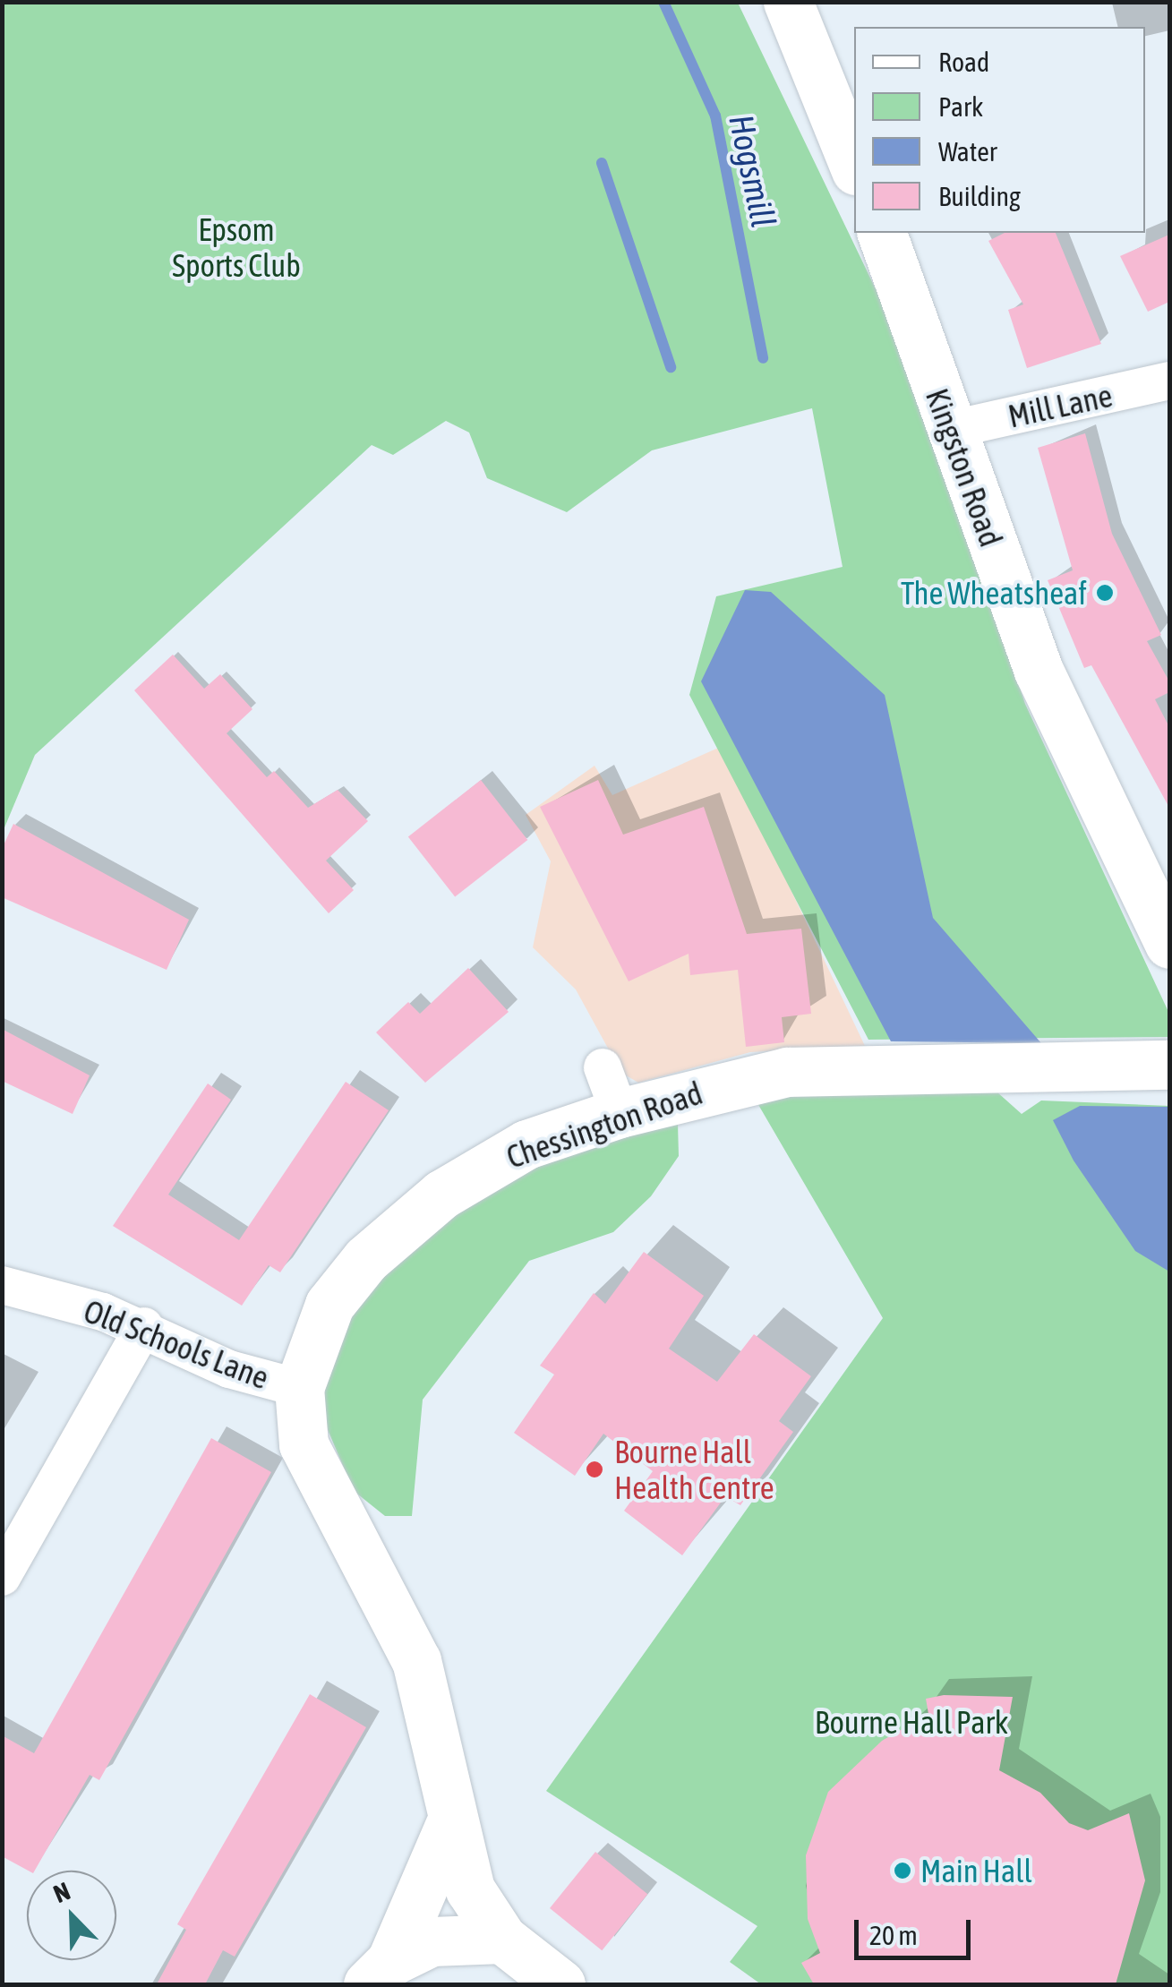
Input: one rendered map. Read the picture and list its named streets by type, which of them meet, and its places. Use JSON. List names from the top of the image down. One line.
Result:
{"streets":{"main road":["Kingston Road","Chessington Road"],"street":["Mill Lane","Old Schools Lane"]},"crossings":[["Mill Lane","Kingston Road"],["Chessington Road","Old Schools Lane"]],"water":["Hogsmill"],"parks":["Epsom Sports Club","Bourne Hall Park"],"places":["The Wheatsheaf","Bourne Hall Health Centre","Main Hall"],"legend":["Road","Park","Water","Building"],"scale_bar":"20 m","north":"top left"}
